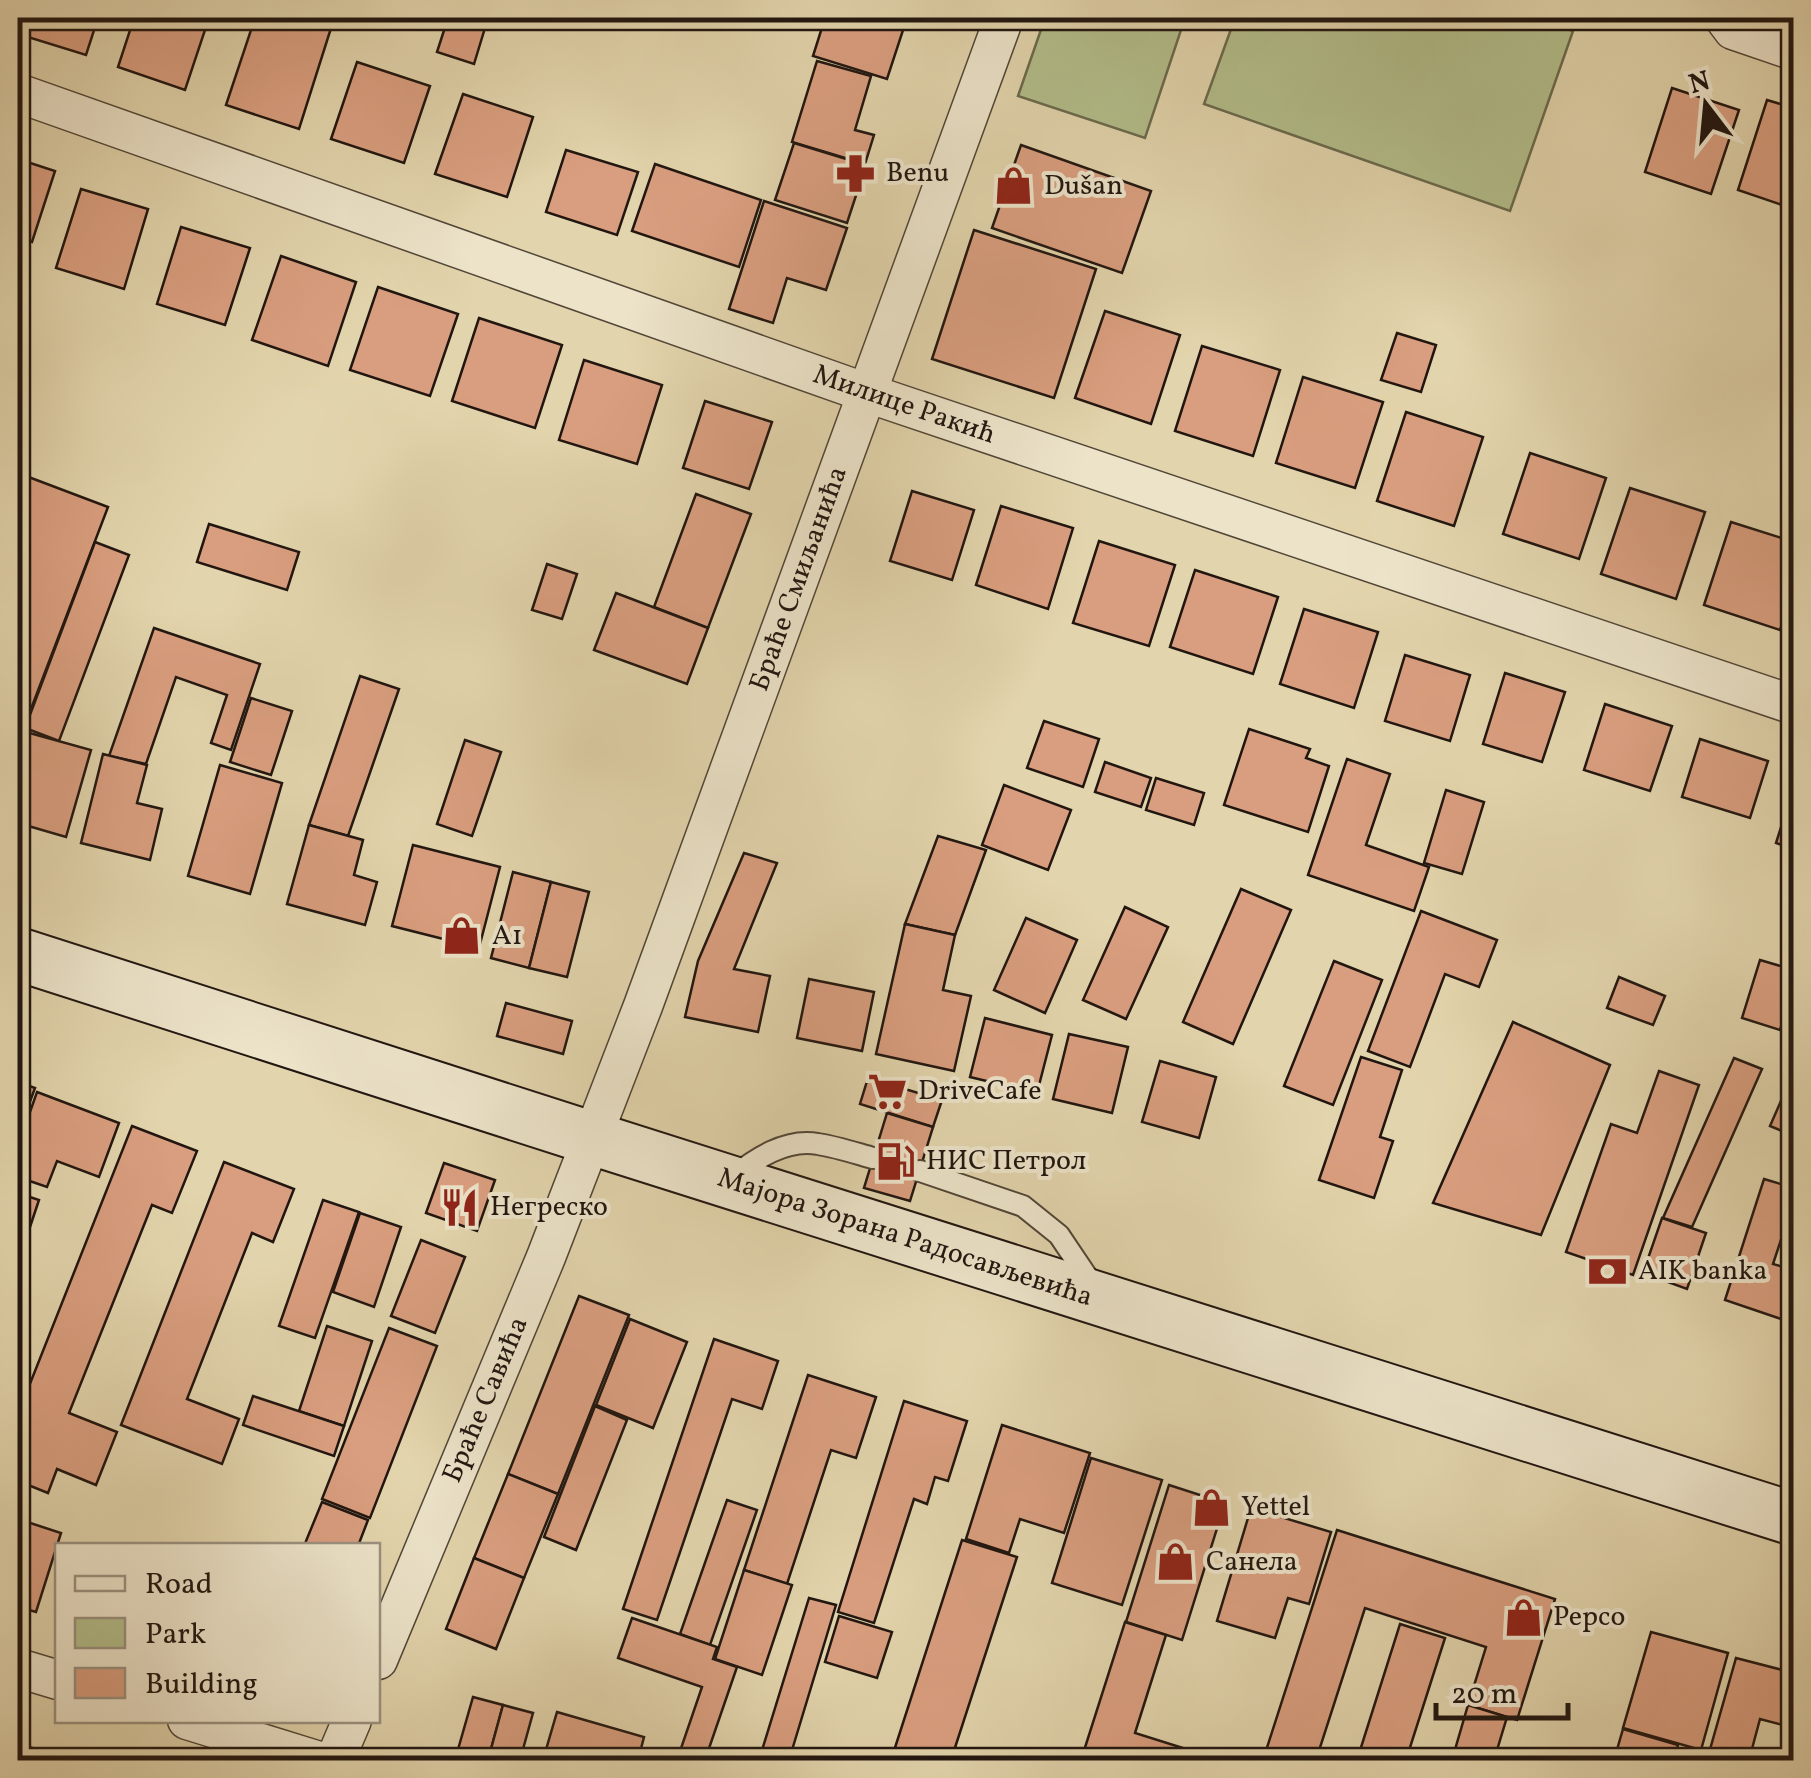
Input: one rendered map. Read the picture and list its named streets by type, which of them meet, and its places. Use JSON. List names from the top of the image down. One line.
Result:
{"streets":{"main road":["Мајора Зорана Радосављевића"],"street":["Милице Ракић","Браће Смиљанића","Браће Савића"]},"crossings":[["Милице Ракић","Браће Смиљанића"],["Браће Смиљанића","Мајора Зорана Радосављевића"],["Браће Смиљанића","Браће Савића"],["Мајора Зорана Радосављевића","Браће Савића"]],"places":{"pharmacy":["Benu"],"shop":["Dušan","A1","Yettel","Санела","Pepco"],"supermarket":["DriveCafe"],"fuel station":["НИС Петрол"],"restaurant":["Негреско"],"bank":["AIK banka"]},"legend":["Road","Park","Building"],"scale_bar":"20 m","north":"top"}
